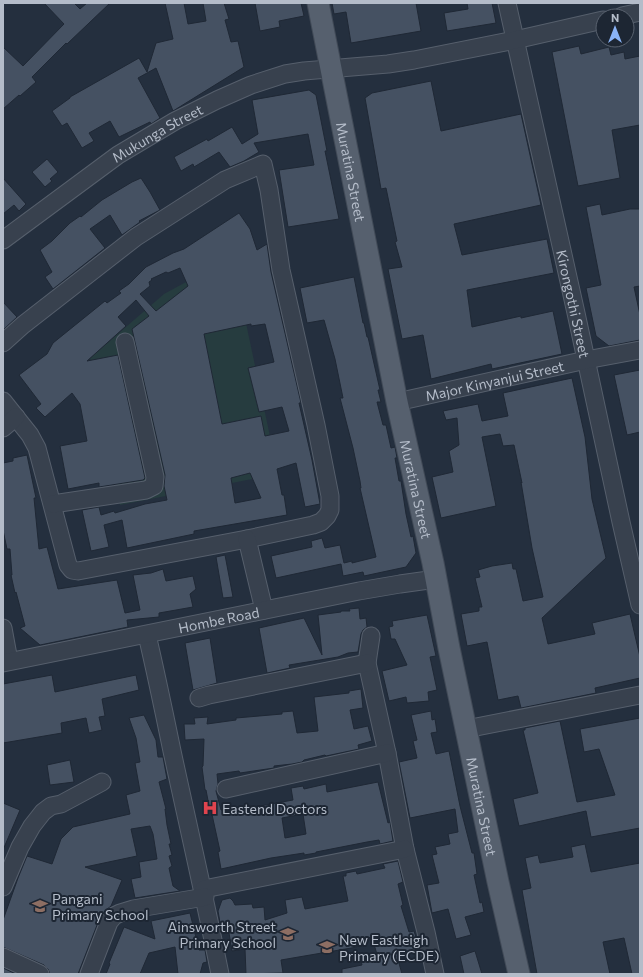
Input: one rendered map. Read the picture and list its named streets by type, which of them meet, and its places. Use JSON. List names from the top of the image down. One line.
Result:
{"streets":{"main road":["Muratina Street"],"street":["Mukunga Street","Kirongothi Street","Major Kinyanjui Street","Hombe Road"]},"crossings":[["Mukunga Street","Muratina Street"],["Mukunga Street","Kirongothi Street"],["Muratina Street","Major Kinyanjui Street"],["Muratina Street","Hombe Road"],["Kirongothi Street","Major Kinyanjui Street"]],"places":{"hospital":["Eastend Doctors"],"school or university":["Pangani Primary School","Ainsworth Street Primary School","New Eastleigh Primary (ECDE)"]},"north":"top"}
